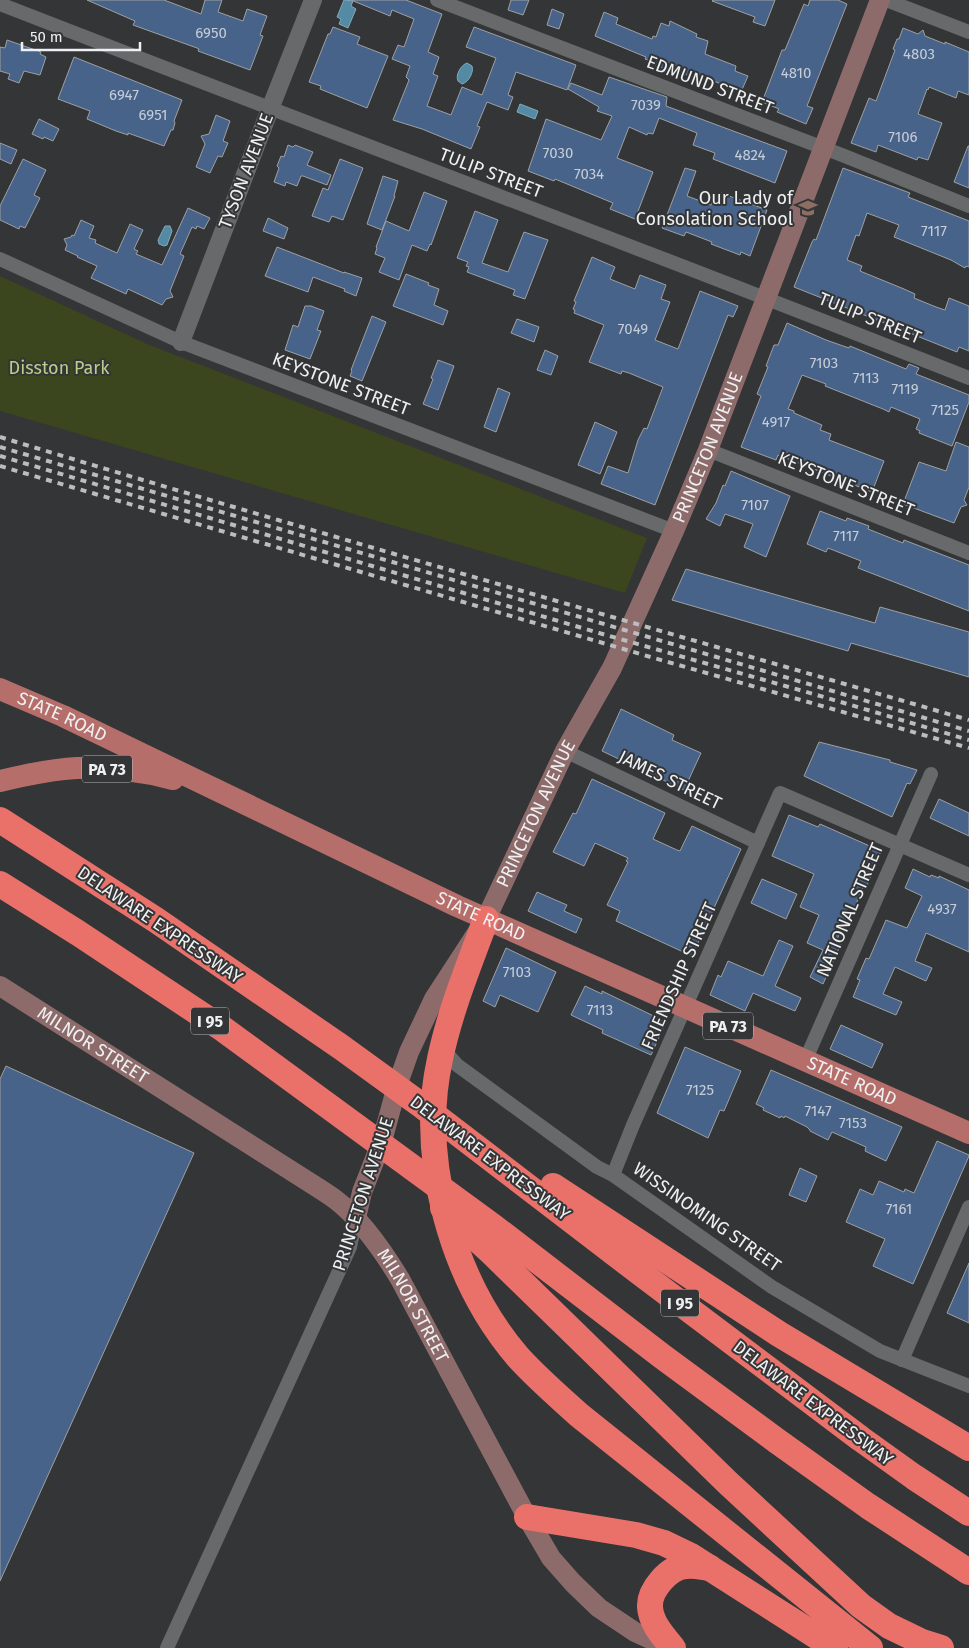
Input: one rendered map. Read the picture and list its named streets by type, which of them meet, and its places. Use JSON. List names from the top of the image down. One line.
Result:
{"streets":{"highway":["DELAWARE EXPRESSWAY","I 95"],"main road":["PRINCETON AVENUE","STATE ROAD","PA 73","MILNOR STREET"],"street":["EDMUND STREET","TYSON AVENUE","TULIP STREET","KEYSTONE STREET","JAMES STREET","NATIONAL STREET","FRIENDSHIP STREET","WISSINOMING STREET"]},"crossings":[["EDMUND STREET","PRINCETON AVENUE"],["TYSON AVENUE","TULIP STREET"],["TYSON AVENUE","KEYSTONE STREET"],["TULIP STREET","PRINCETON AVENUE"],["KEYSTONE STREET","PRINCETON AVENUE"],["PRINCETON AVENUE","STATE ROAD"],["PRINCETON AVENUE","JAMES STREET"],["PRINCETON AVENUE","MILNOR STREET"],["STATE ROAD","PA 73"],["STATE ROAD","NATIONAL STREET"],["STATE ROAD","FRIENDSHIP STREET"],["JAMES STREET","FRIENDSHIP STREET"],["NATIONAL STREET","FRIENDSHIP STREET"],["FRIENDSHIP STREET","WISSINOMING STREET"]],"parks":["Disston Park"],"places":{"school or university":["Our Lady of Consolation School"]},"house_numbers":["6950","4803","4810","6947","7039","6951","7106","7030","4824","7034","7117","7049","7103","7113","7119","7125","4917","7107","7117","4937","7103","7113","7125","7147","7153","7161"],"scale_bar":"50 m"}
